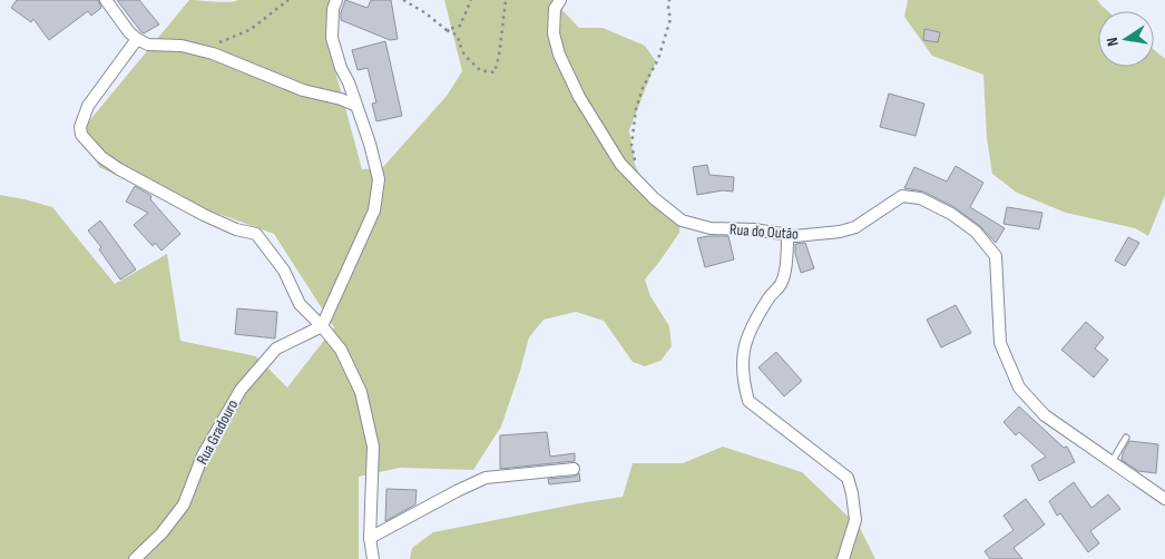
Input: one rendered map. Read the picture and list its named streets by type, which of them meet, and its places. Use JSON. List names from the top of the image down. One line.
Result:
{"streets":{"street":["Rua do Outão","Rua Gradouro"]},"north":"left"}
